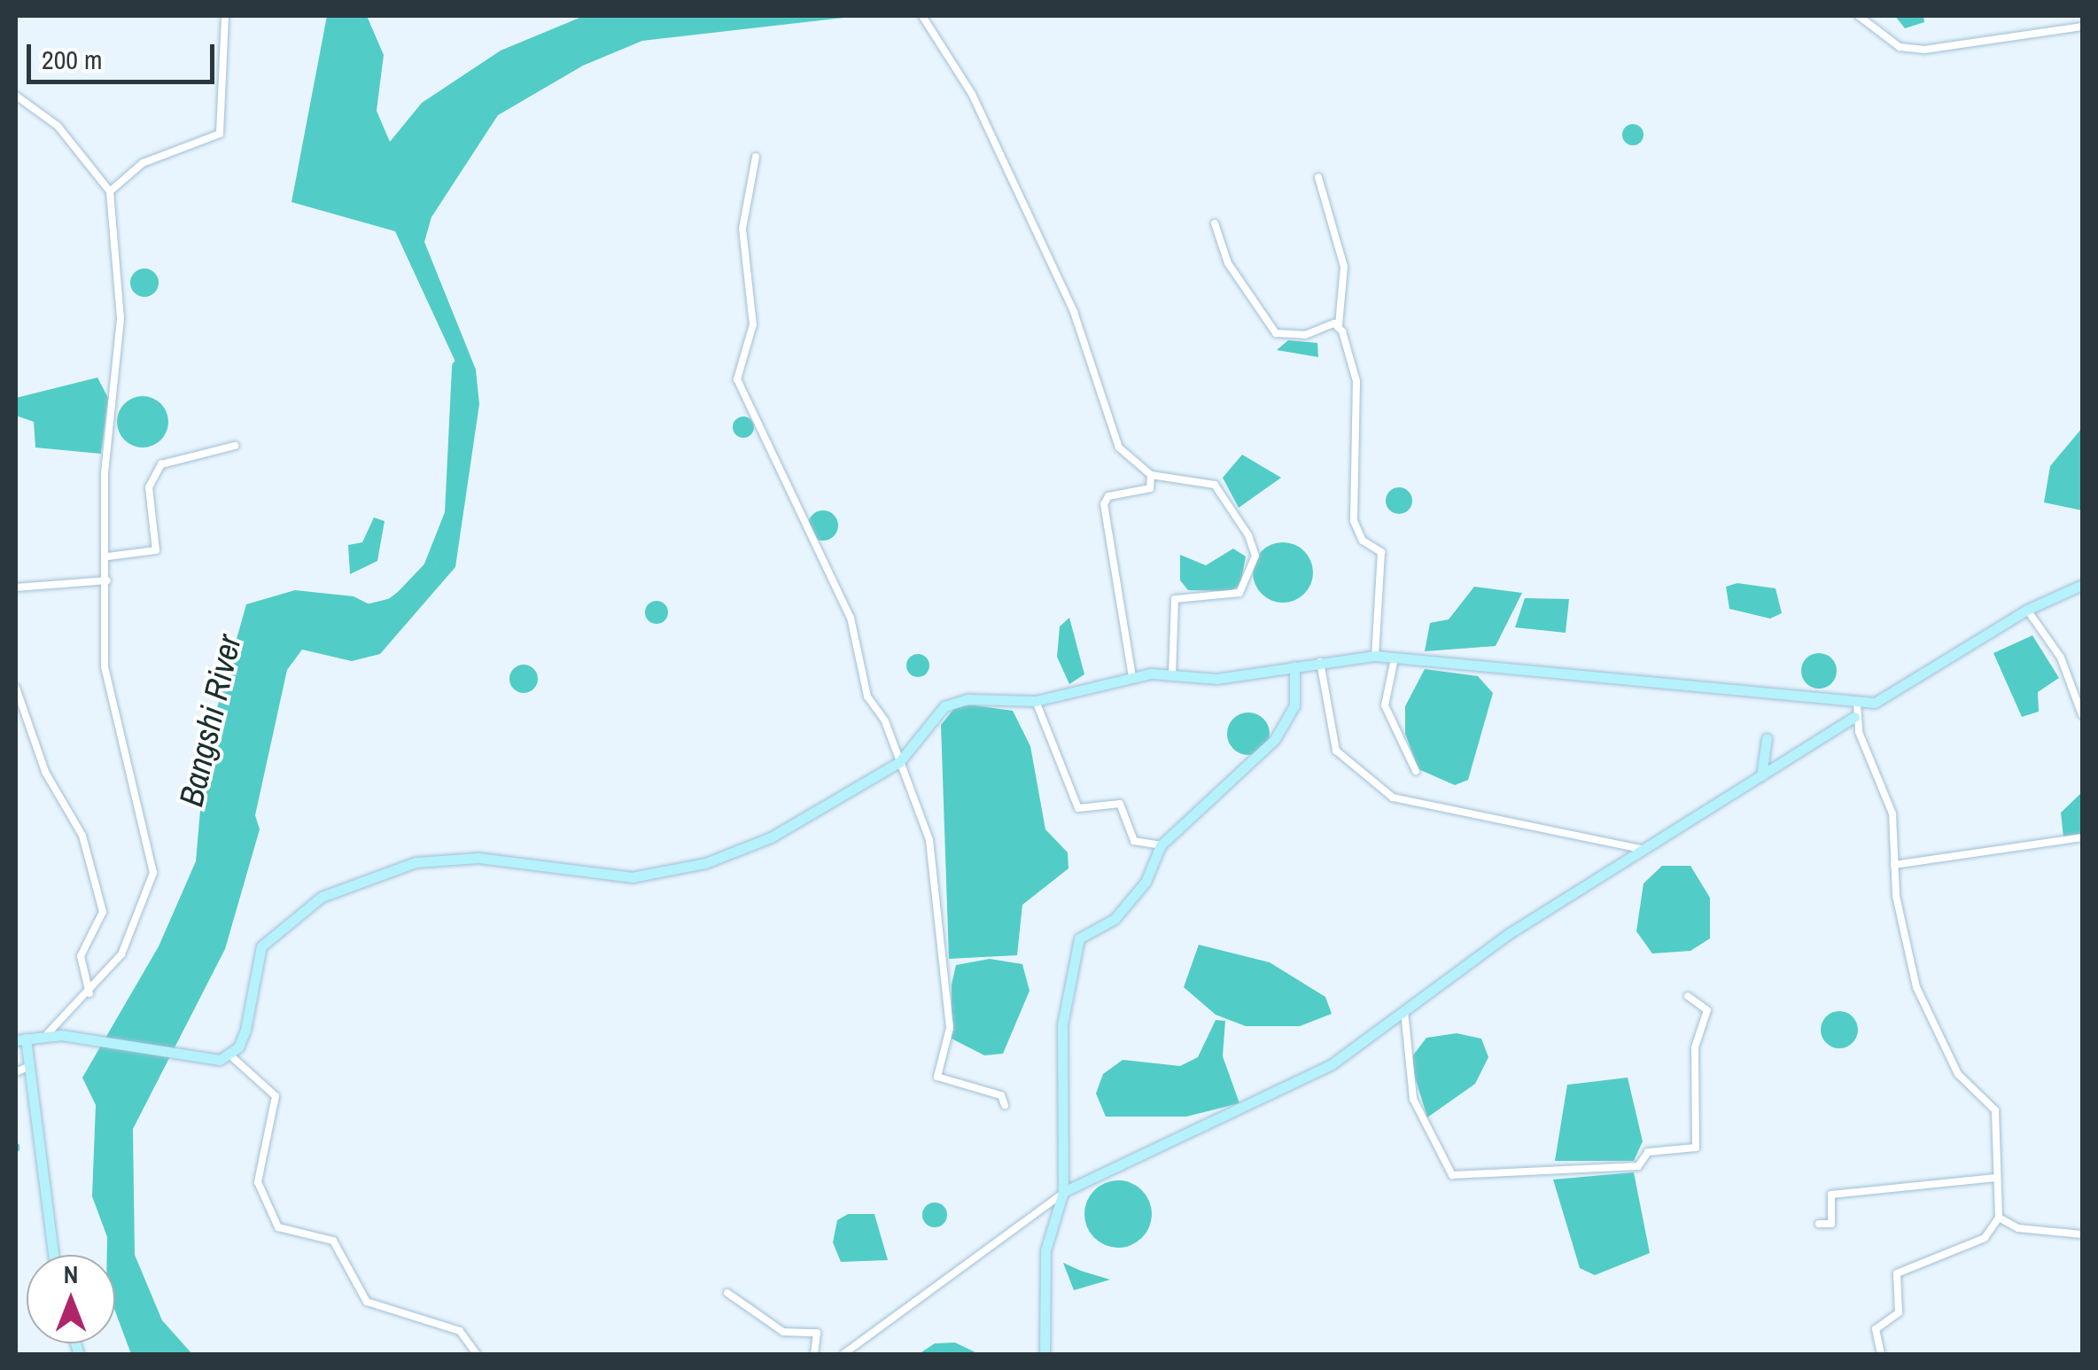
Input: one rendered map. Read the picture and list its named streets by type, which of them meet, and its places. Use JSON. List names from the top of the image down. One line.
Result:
{"water":["Bangshi River"],"scale_bar":"200 m","north":"top"}
